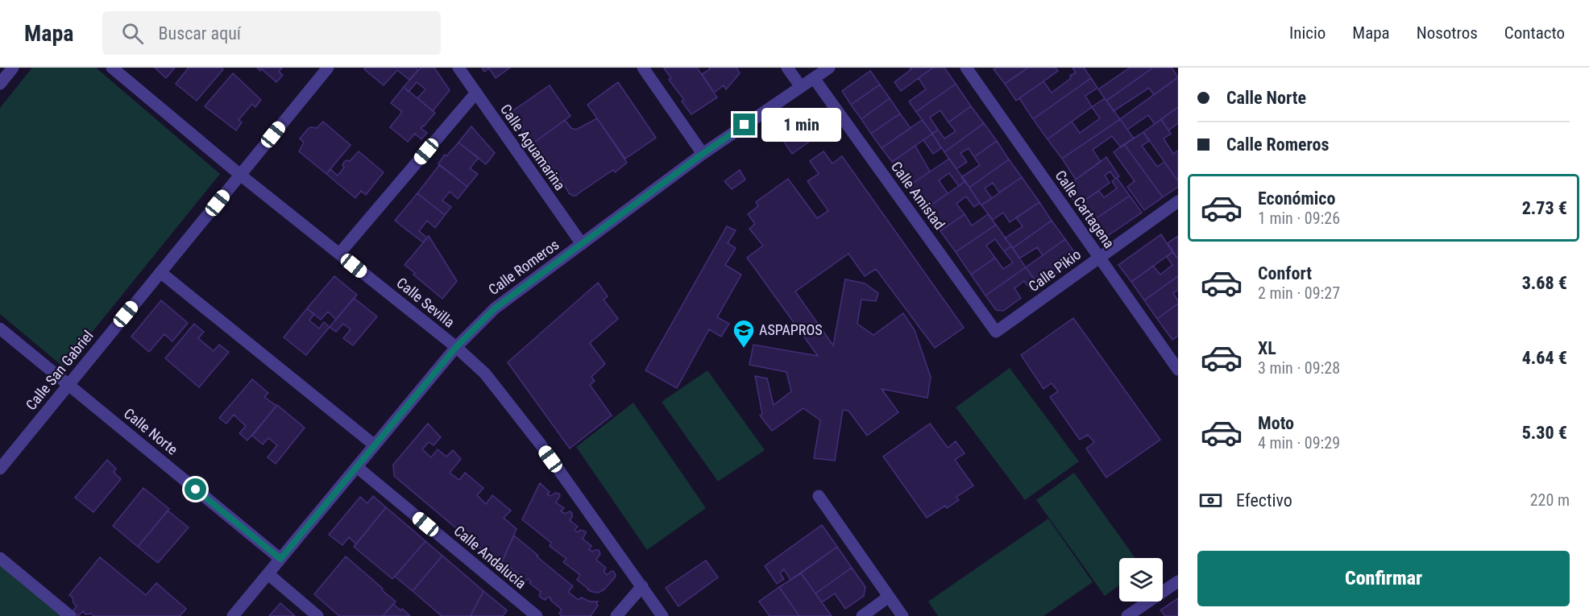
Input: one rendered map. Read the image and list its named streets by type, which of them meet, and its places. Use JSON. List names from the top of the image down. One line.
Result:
{"streets":{"street":["Calle Aguamarina","Calle Amistad","Calle Cartagena","Calle Romeros","Calle Pikio","Calle Sevilla","Calle San Gabriel","Calle Norte","Calle Andalucía"]},"crossings":[["Calle Aguamarina","Calle Romeros"],["Calle Amistad","Calle Romeros"],["Calle Amistad","Calle Pikio"],["Calle Cartagena","Calle Pikio"],["Calle Romeros","Calle Sevilla"],["Calle Romeros","Calle Norte"],["Calle Romeros","Calle Andalucía"],["Calle Sevilla","Calle San Gabriel"],["Calle San Gabriel","Calle Norte"]],"places":{"school or university":["ASPAPROS"]},"page":{"header":"Mapa","search":"Buscar aquí","nav":["Inicio","Mapa","Nosotros","Contacto"],"banner":["Calle Norte","Calle Romeros"],"bubble":"1 min","list":[{"name":"Económico","note":"1 min · 09:26","value":"2.73 €"},{"name":"Confort","note":"2 min · 09:27","value":"3.68 €"},{"name":"XL","note":"3 min · 09:28","value":"4.64 €"},{"name":"Moto","note":"4 min · 09:29","value":"5.30 €"}],"pay":["Efectivo","220 m"],"buttons":"Confirmar"}}
